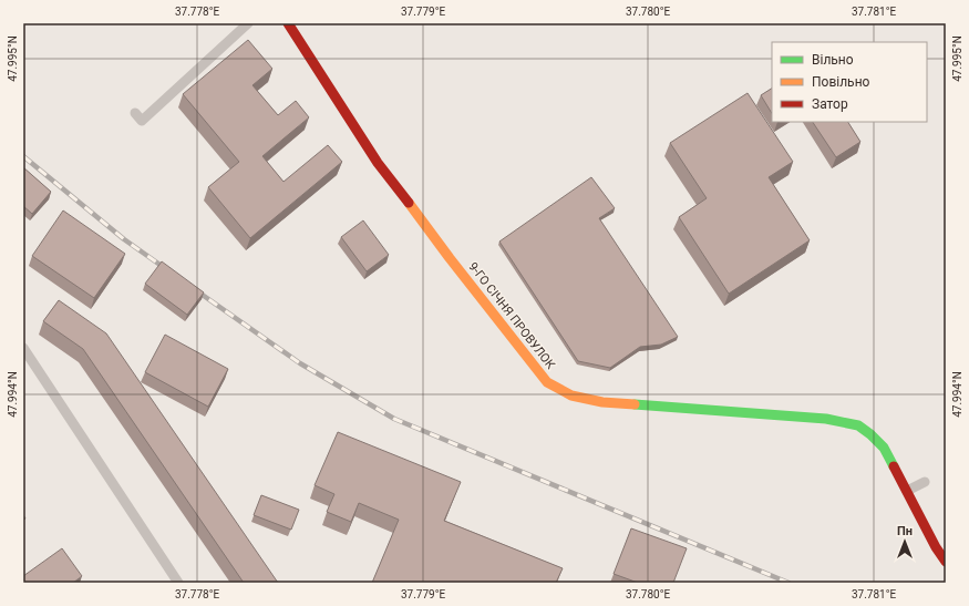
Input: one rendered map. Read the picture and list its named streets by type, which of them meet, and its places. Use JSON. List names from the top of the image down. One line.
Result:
{"streets":{"street":["9-ГО СІЧНЯ ПРОВУЛОК"]},"legend":["Вільно","Повільно","Затор"],"north":"top","coordinates":["37.778°E","37.779°E","37.780°E","37.781°E","47.995°N","47.994°N"]}
